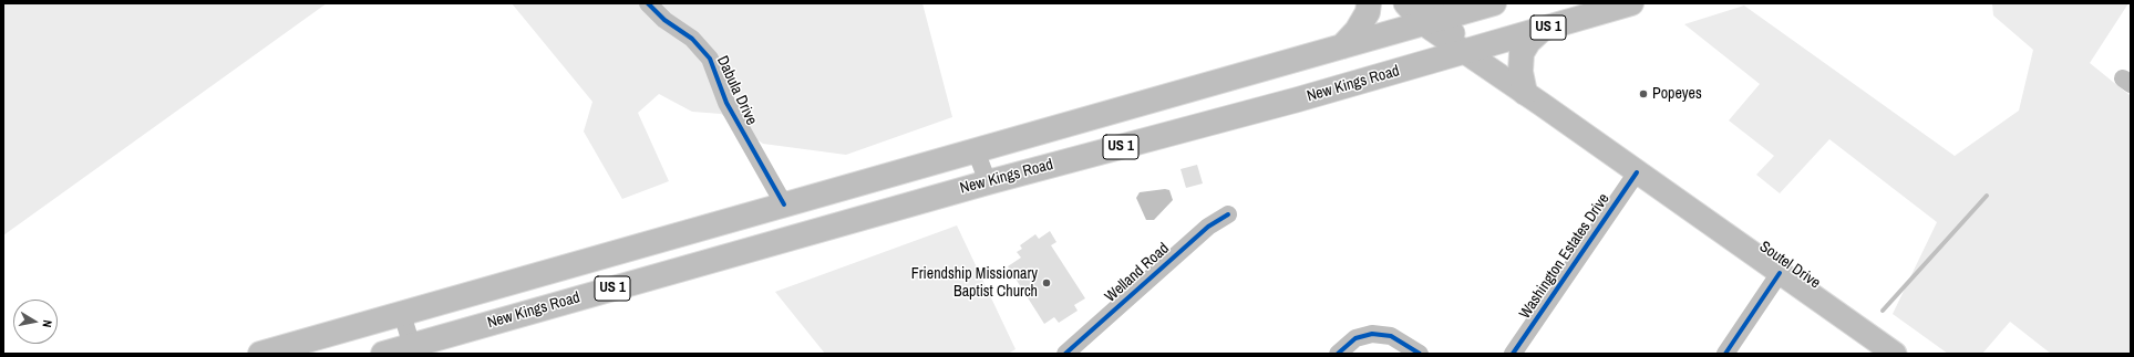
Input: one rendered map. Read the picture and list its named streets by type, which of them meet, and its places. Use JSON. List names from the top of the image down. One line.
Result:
{"streets":{"highway":["US 1","New Kings Road"],"main road":["Soutel Drive"],"street":["Dabula Drive","Washington Estates Drive","Welland Road"]},"crossings":[["US 1","Dabula Drive"],["US 1","Soutel Drive"],["New Kings Road","Soutel Drive"],["Washington Estates Drive","Soutel Drive"]],"places":["Popeyes","Friendship Missionary Baptist Church"],"north":"right"}
